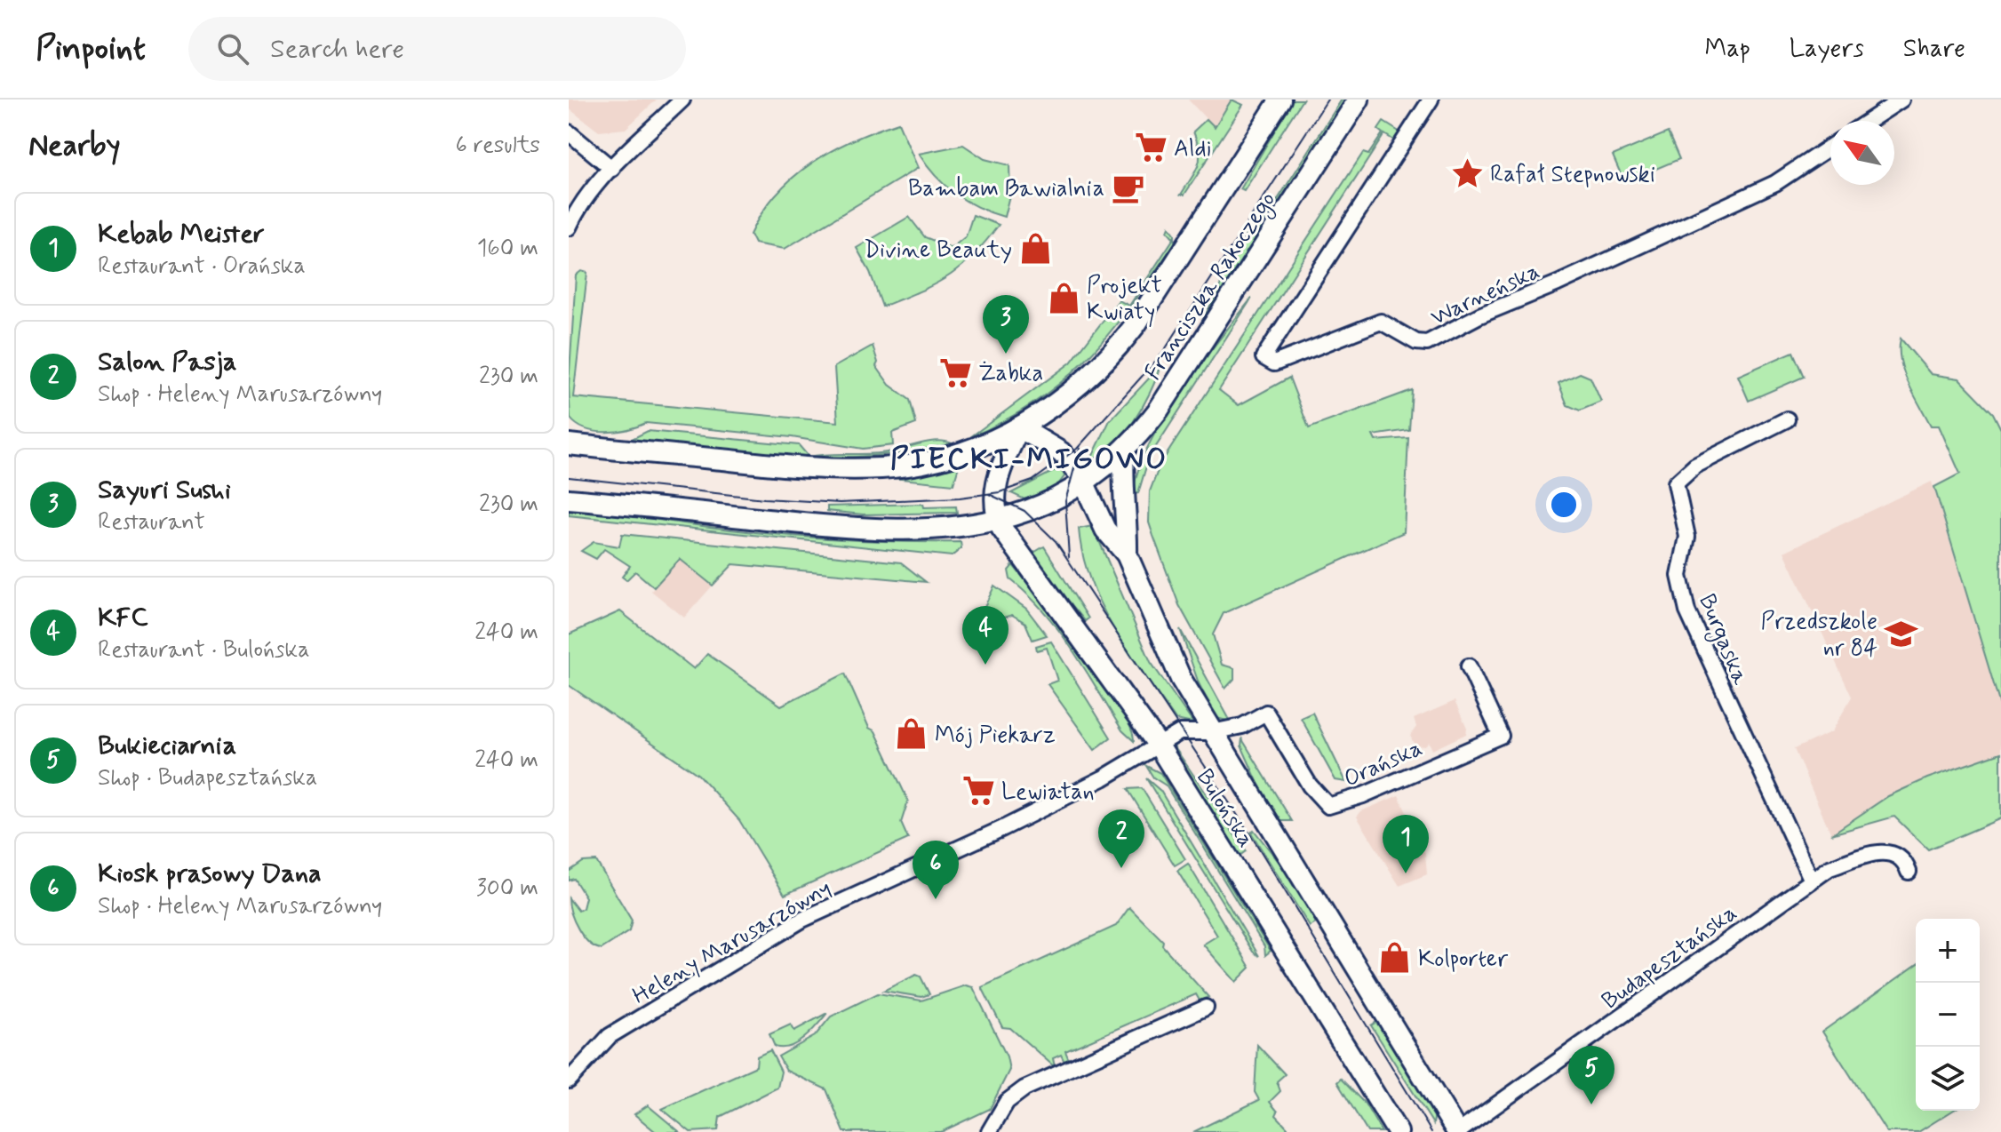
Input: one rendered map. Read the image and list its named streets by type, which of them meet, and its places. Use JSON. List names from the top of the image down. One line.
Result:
{"streets":{"main road":["Franciszka Rakoczego","Bulońska"],"street":["Warneńska","Burgaska","Orańska","Heleny Marusarzówny","Budapesztańska"]},"crossings":[["Franciszka Rakoczego","Bulońska"],["Burgaska","Budapesztańska"],["Orańska","Bulońska"],["Orańska","Heleny Marusarzówny"],["Bulońska","Heleny Marusarzówny"],["Bulońska","Budapesztańska"]],"districts":["PIECKI-MIGOWO"],"places":{"supermarket":["Aldi","Żabka","Lewiatan"],"place":["Rafał Stepnowski"],"cafe":["Bambam Bawialnia"],"shop":["Divine Beauty","Projekt Kwiaty","Mój Piekarz","Kolporter"],"school or university":["Przedszkole nr 84"]},"north":"top left","page":{"header":"Pinpoint","search":"Search here","nav":["Map","Layers","Share"],"heading":["Nearby","6 results"],"list":[{"mark":"1","name":"Kebab Meister","note":"Restaurant · Orańska","value":"160 m"},{"mark":"2","name":"Salon Pasja","note":"Shop · Heleny Marusarzówny","value":"230 m"},{"mark":"3","name":"Sayuri Sushi","note":"Restaurant","value":"230 m"},{"mark":"4","name":"KFC","note":"Restaurant · Bulońska","value":"240 m"},{"mark":"5","name":"Bukieciarnia","note":"Shop · Budapesztańska","value":"240 m"},{"mark":"6","name":"Kiosk prasowy Dana","note":"Shop · Heleny Marusarzówny","value":"300 m"}],"pins":["3","4","2","1","6","5"],"map_buttons":["+","−"]}}
